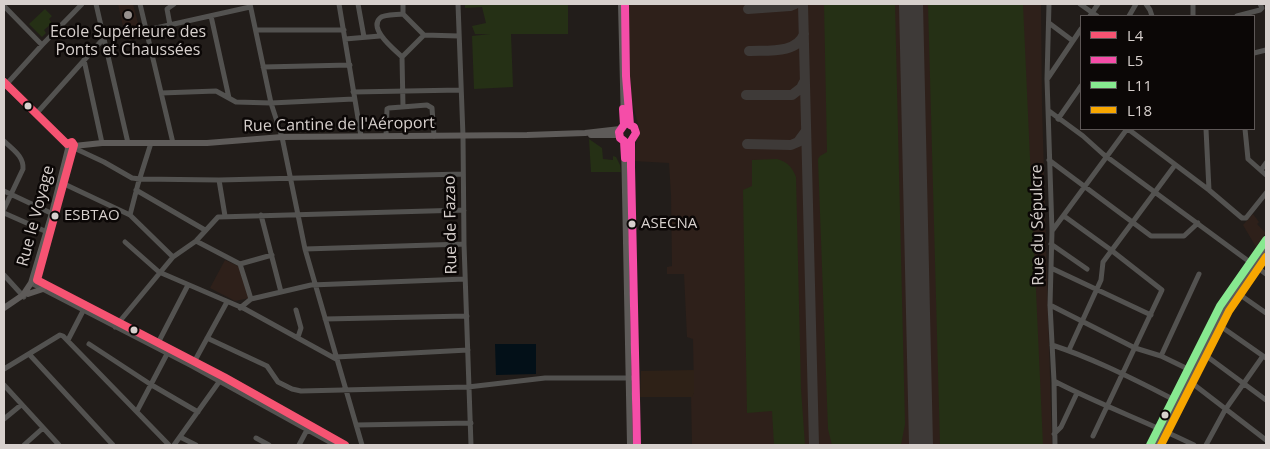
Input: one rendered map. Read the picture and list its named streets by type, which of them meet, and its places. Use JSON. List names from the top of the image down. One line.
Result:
{"streets":{"main road":["Rue Cantine de l'Aéroport","Rue le Voyage"],"street":["Rue de Fazao","Rue du Sépulcre"]},"crossings":[["Rue Cantine de l'Aéroport","Rue le Voyage"],["Rue Cantine de l'Aéroport","Rue de Fazao"]],"places":["Ecole Supérieure des Ponts et Chaussées","ESBTAO","ASECNA"],"lines":["transit line L5","transit line L4","transit line L11","transit line L18"],"legend":["L4","L5","L11","L18"]}
